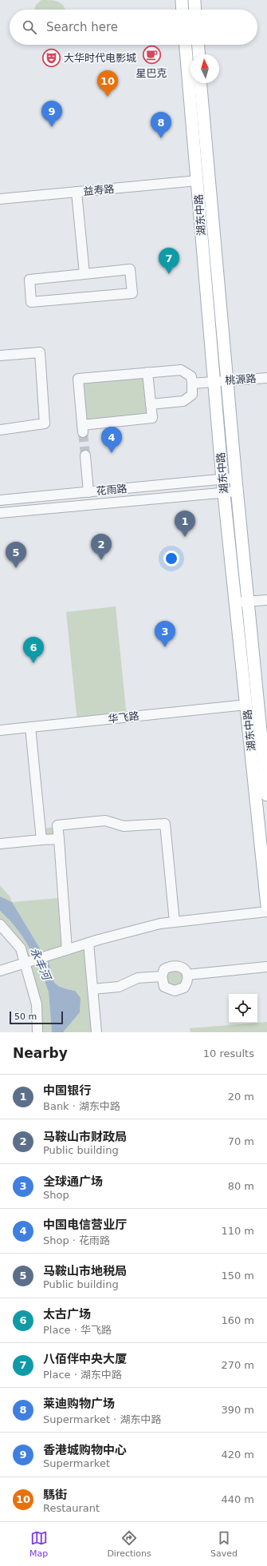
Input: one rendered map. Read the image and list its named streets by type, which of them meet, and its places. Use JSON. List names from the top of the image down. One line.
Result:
{"streets":{"main road":["湖东中路"],"street":["益寿路","桃源路","花雨路","华飞路"]},"crossings":[["益寿路","湖东中路"],["湖东中路","桃源路"],["湖东中路","花雨路"],["湖东中路","华飞路"]],"water":["永丰河"],"places":{"cafe":["星巴克"],"theatre":["大华时代电影城"]},"scale_bar":"50 m","north":"top","page":{"search":"Search here","pins":["10","9","8","7","4","1","2","5","3","6"],"scale":"50 m","heading":["Nearby","10 results"],"list":[{"mark":"1","name":"中国银行","note":"Bank · 湖东中路","value":"20 m"},{"mark":"2","name":"马鞍山市财政局","note":"Public building","value":"70 m"},{"mark":"3","name":"全球通广场","note":"Shop","value":"80 m"},{"mark":"4","name":"中国电信营业厅","note":"Shop · 花雨路","value":"110 m"},{"mark":"5","name":"马鞍山市地税局","note":"Public building","value":"150 m"},{"mark":"6","name":"太古广场","note":"Place · 华飞路","value":"160 m"},{"mark":"7","name":"八佰伴中央大厦","note":"Place · 湖东中路","value":"270 m"},{"mark":"8","name":"莱迪购物广场","note":"Supermarket · 湖东中路","value":"390 m"},{"mark":"9","name":"香港城购物中心","note":"Supermarket","value":"420 m"},{"mark":"10","name":"騳街","note":"Restaurant","value":"440 m"}],"nav":["Map","Directions","Saved"]}}
